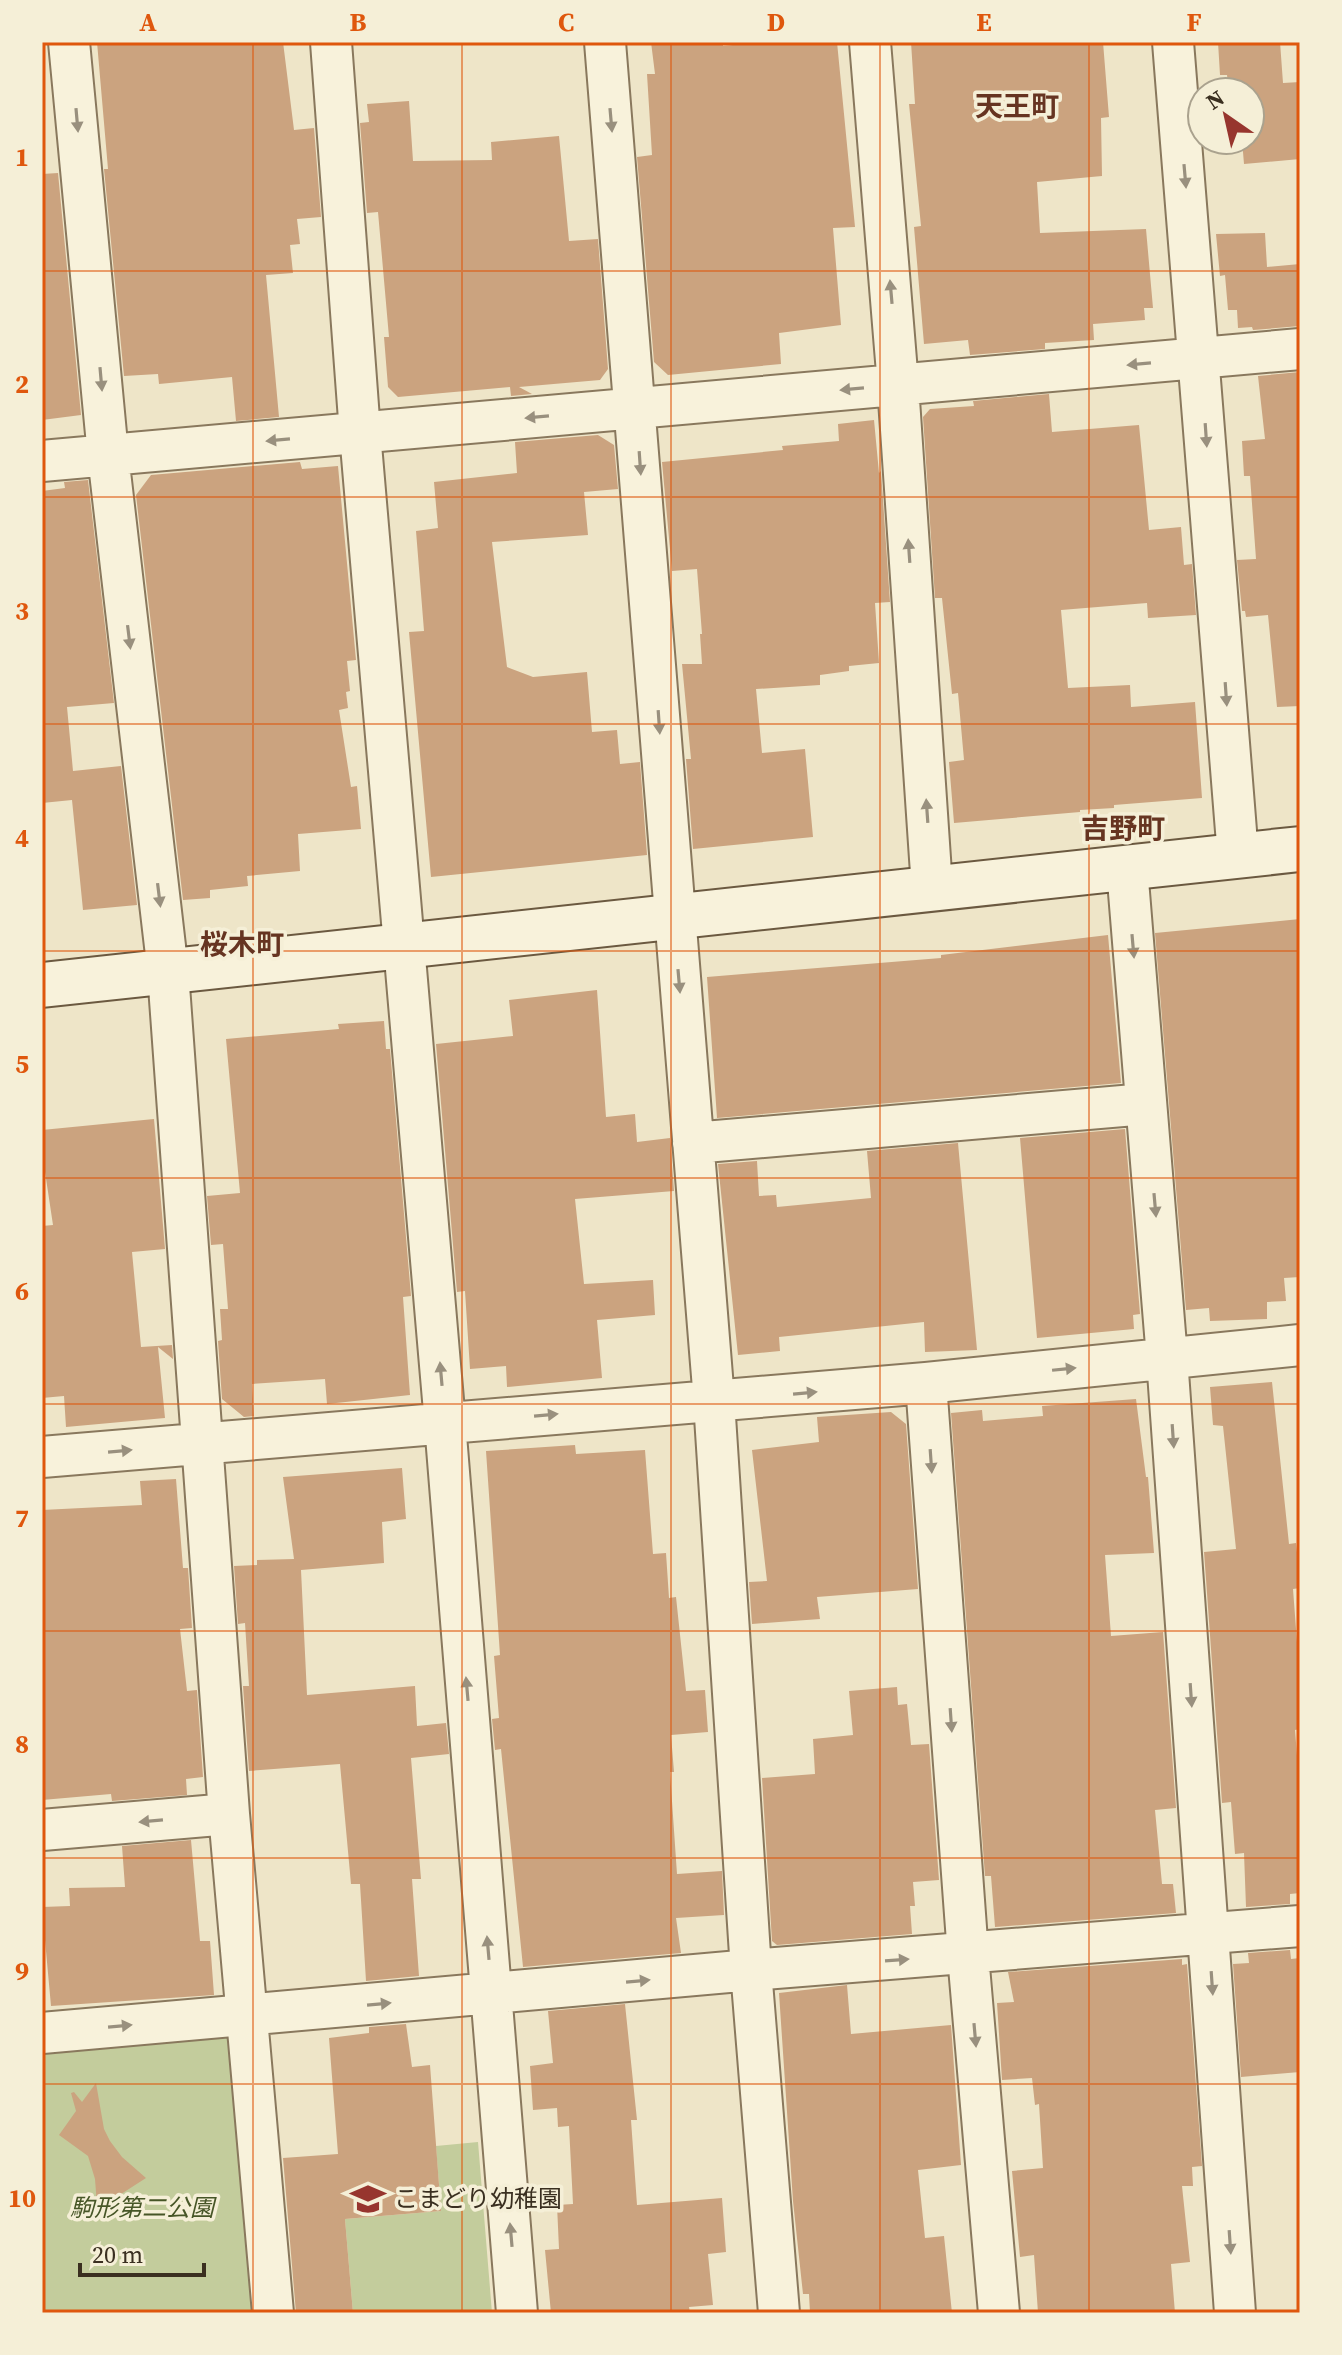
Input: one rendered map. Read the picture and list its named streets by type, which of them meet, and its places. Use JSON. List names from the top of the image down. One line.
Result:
{"districts":["天王町","吉野町","桜木町"],"parks":["駒形第二公園"],"places":{"school or university":["こまどり幼稚園"]},"scale_bar":"20 m","north":"top left","grid":{"columns":["A","B","C","D","E","F"],"rows":["1","2","3","4","5","6","7","8","9","10"]}}
